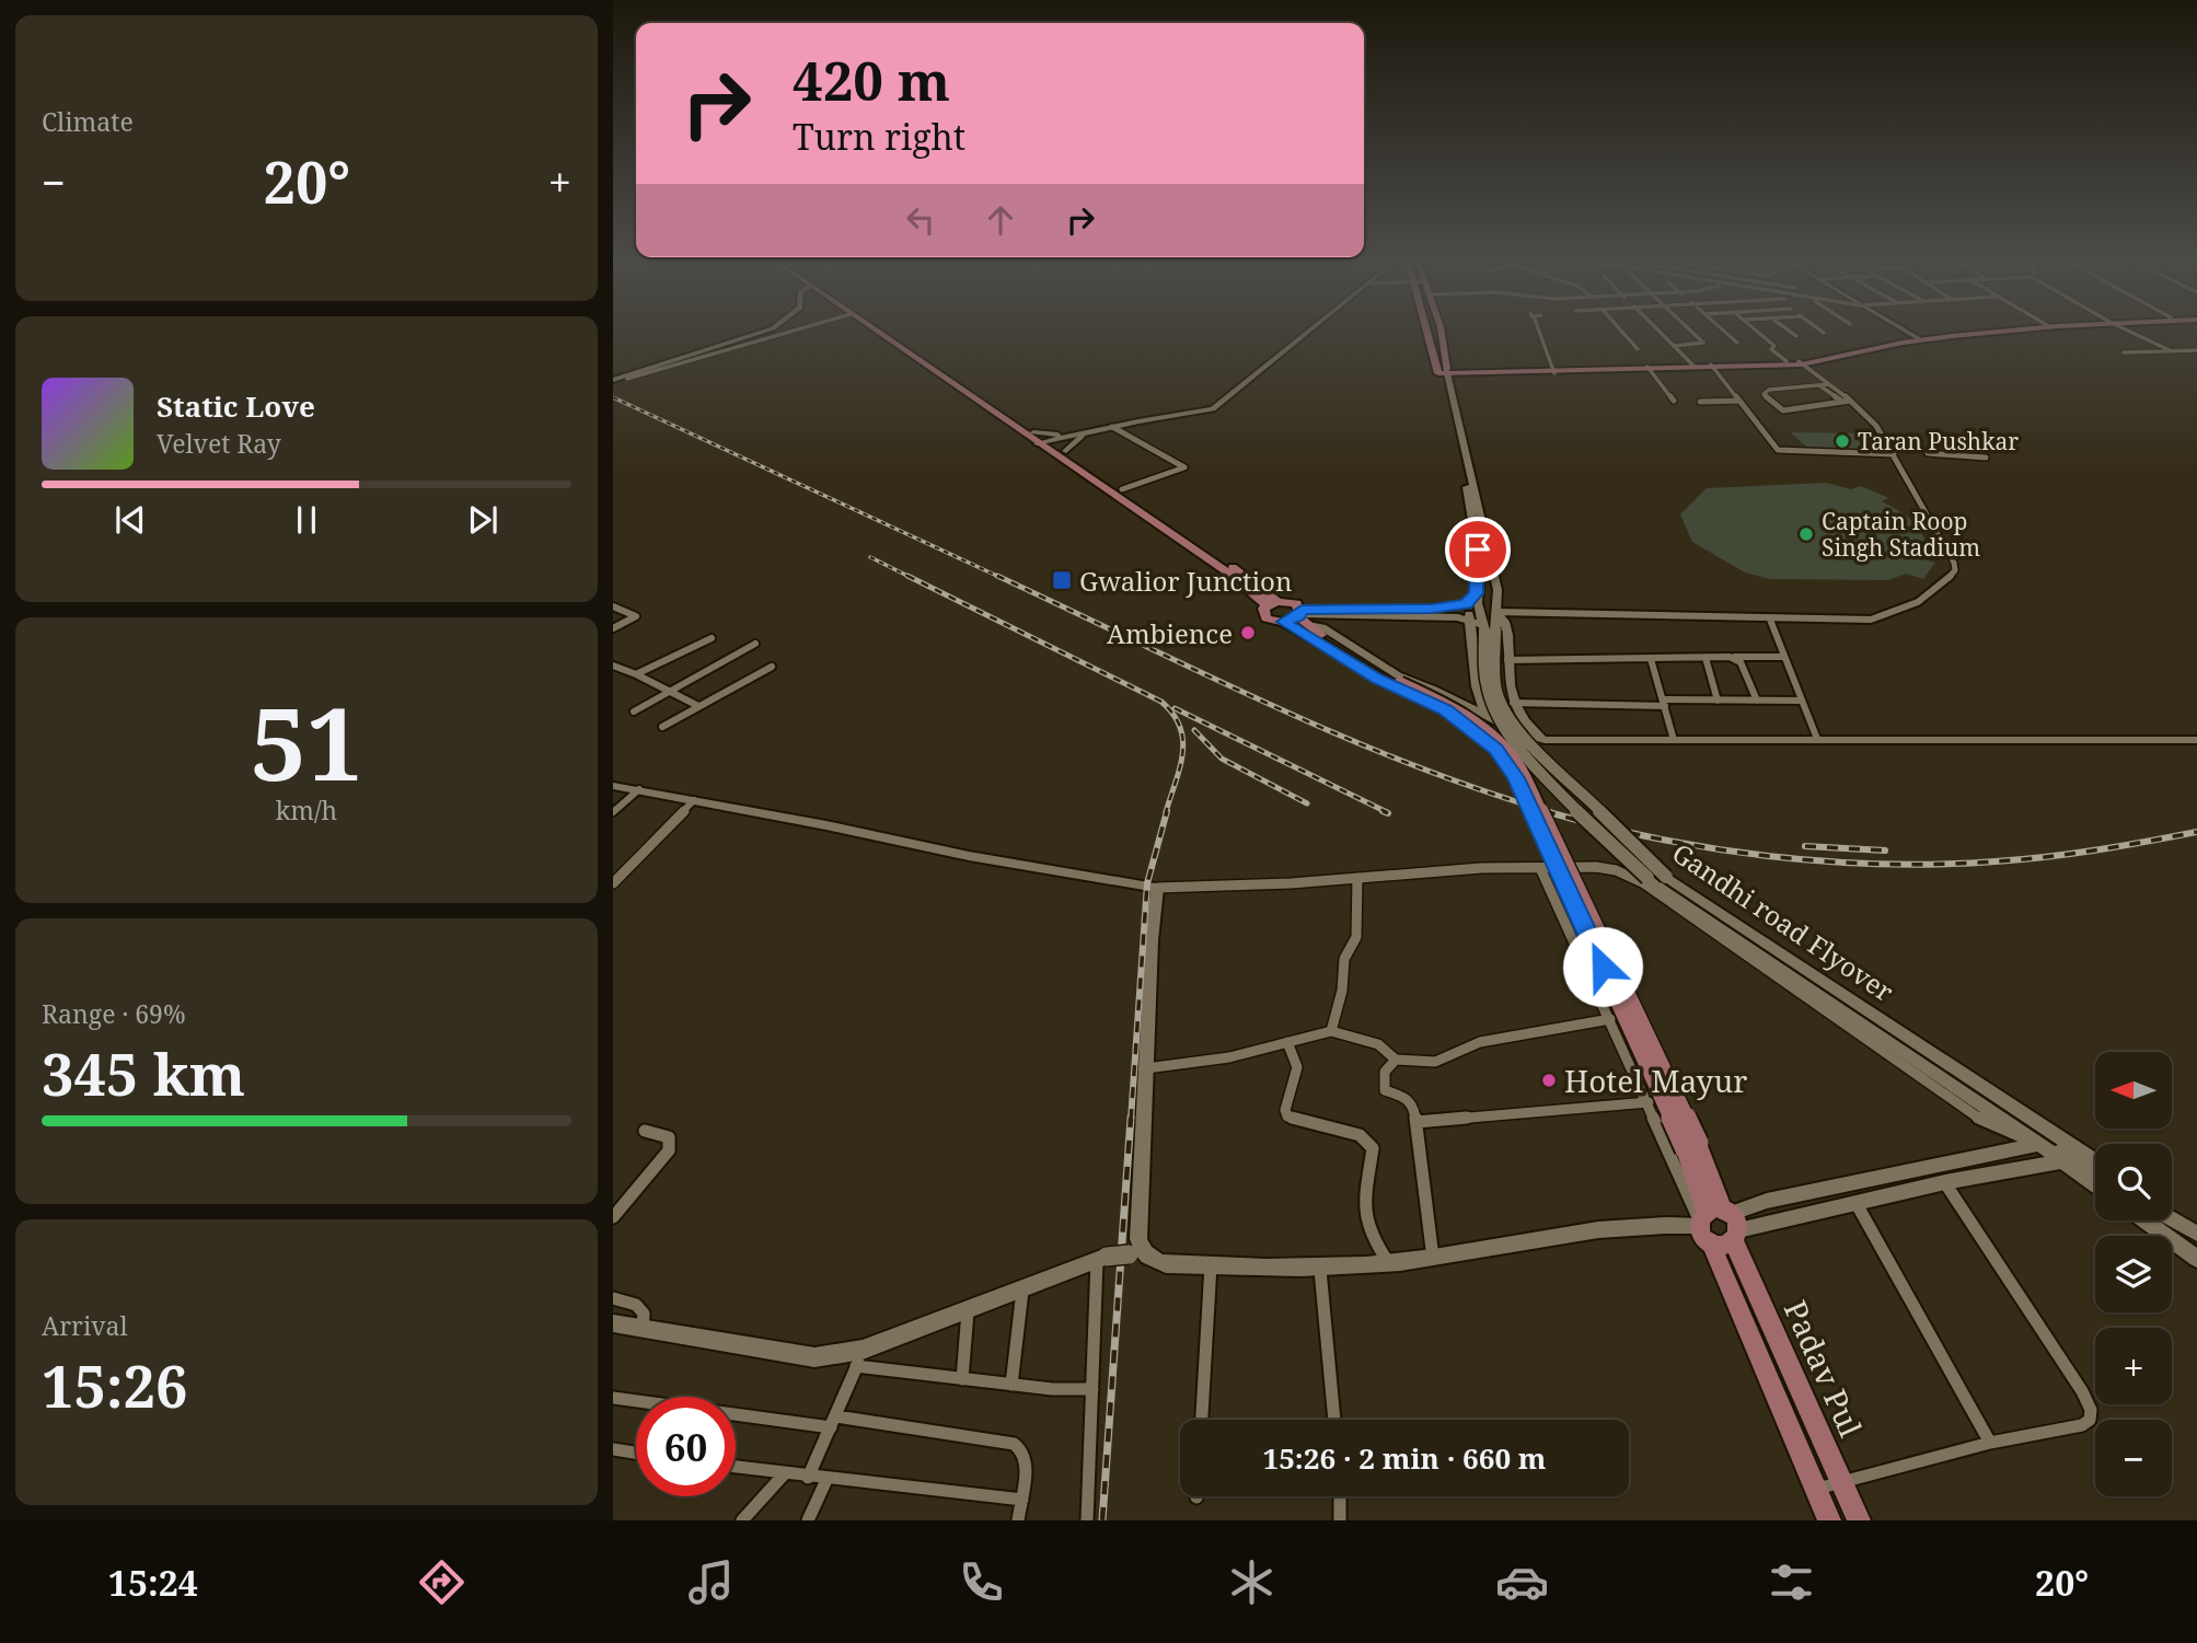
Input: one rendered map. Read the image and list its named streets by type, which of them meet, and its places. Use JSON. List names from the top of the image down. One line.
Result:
{"streets":{"main road":["Gandhi road Flyover","Padav Pul"]},"places":{"other":["Taran Pushkar","Captain Roop Singh Stadium","Ambience","Hotel Mayur"],"transit":["Gwalior Junction"]},"north":"left","page":{"tile":["Climate",["51","km/h"],["Range · 69%","345 km"],["Arrival","15:26"]],"turn":["420 m","Turn right"],"heat":["−","20°","+"],"song":["Static Love","Velvet Ray"],"map_buttons":["+","−"],"limit":"60","trip":"15:26 · 2 min · 660 m","tabs":["15:24","20°"]}}
